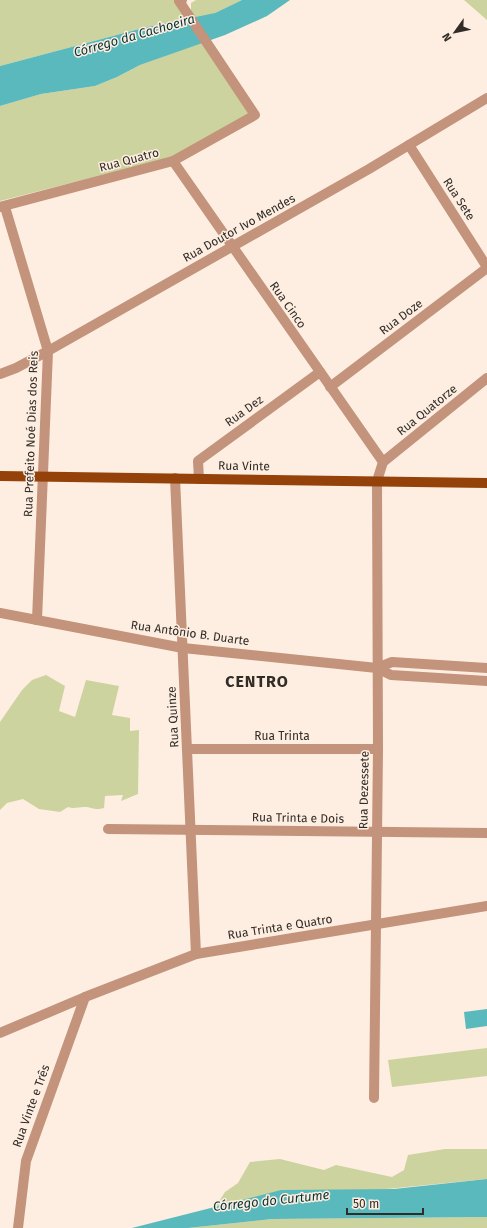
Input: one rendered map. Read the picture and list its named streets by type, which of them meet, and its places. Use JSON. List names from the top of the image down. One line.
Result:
{"streets":{"main road":["Rua Vinte"],"street":["Rua Quatro","Rua Sete","Rua Doutor Ivo Mendes","Rua Cinco","Rua Doze","Rua Quatorze","Rua Dez","Rua Prefeito Noé Dias dos Reis","Rua Antônio B. Duarte","Rua Quinze","Rua Trinta","Rua Dezessete","Rua Trinta e Dois","Rua Trinta e Quatro","Rua Vinte e Três"]},"crossings":[["Rua Quatro","Rua Cinco"],["Rua Quatro","Rua Prefeito Noé Dias dos Reis"],["Rua Sete","Rua Doutor Ivo Mendes"],["Rua Sete","Rua Doze"],["Rua Doutor Ivo Mendes","Rua Cinco"],["Rua Doutor Ivo Mendes","Rua Prefeito Noé Dias dos Reis"],["Rua Cinco","Rua Doze"],["Rua Cinco","Rua Quatorze"],["Rua Cinco","Rua Dez"],["Rua Cinco","Rua Dezessete"],["Rua Quatorze","Rua Dezessete"],["Rua Dez","Rua Vinte"],["Rua Prefeito Noé Dias dos Reis","Rua Vinte"],["Rua Prefeito Noé Dias dos Reis","Rua Antônio B. Duarte"],["Rua Vinte","Rua Quinze"],["Rua Vinte","Rua Dezessete"],["Rua Antônio B. Duarte","Rua Quinze"],["Rua Antônio B. Duarte","Rua Dezessete"],["Rua Quinze","Rua Trinta"],["Rua Quinze","Rua Trinta e Dois"],["Rua Quinze","Rua Trinta e Quatro"],["Rua Trinta","Rua Dezessete"],["Rua Dezessete","Rua Trinta e Dois"],["Rua Dezessete","Rua Trinta e Quatro"],["Rua Trinta e Quatro","Rua Vinte e Três"]],"districts":["CENTRO"],"water":["Córrego da Cachoeira","Córrego do Curtume"],"scale_bar":"50 m","north":"bottom left"}
